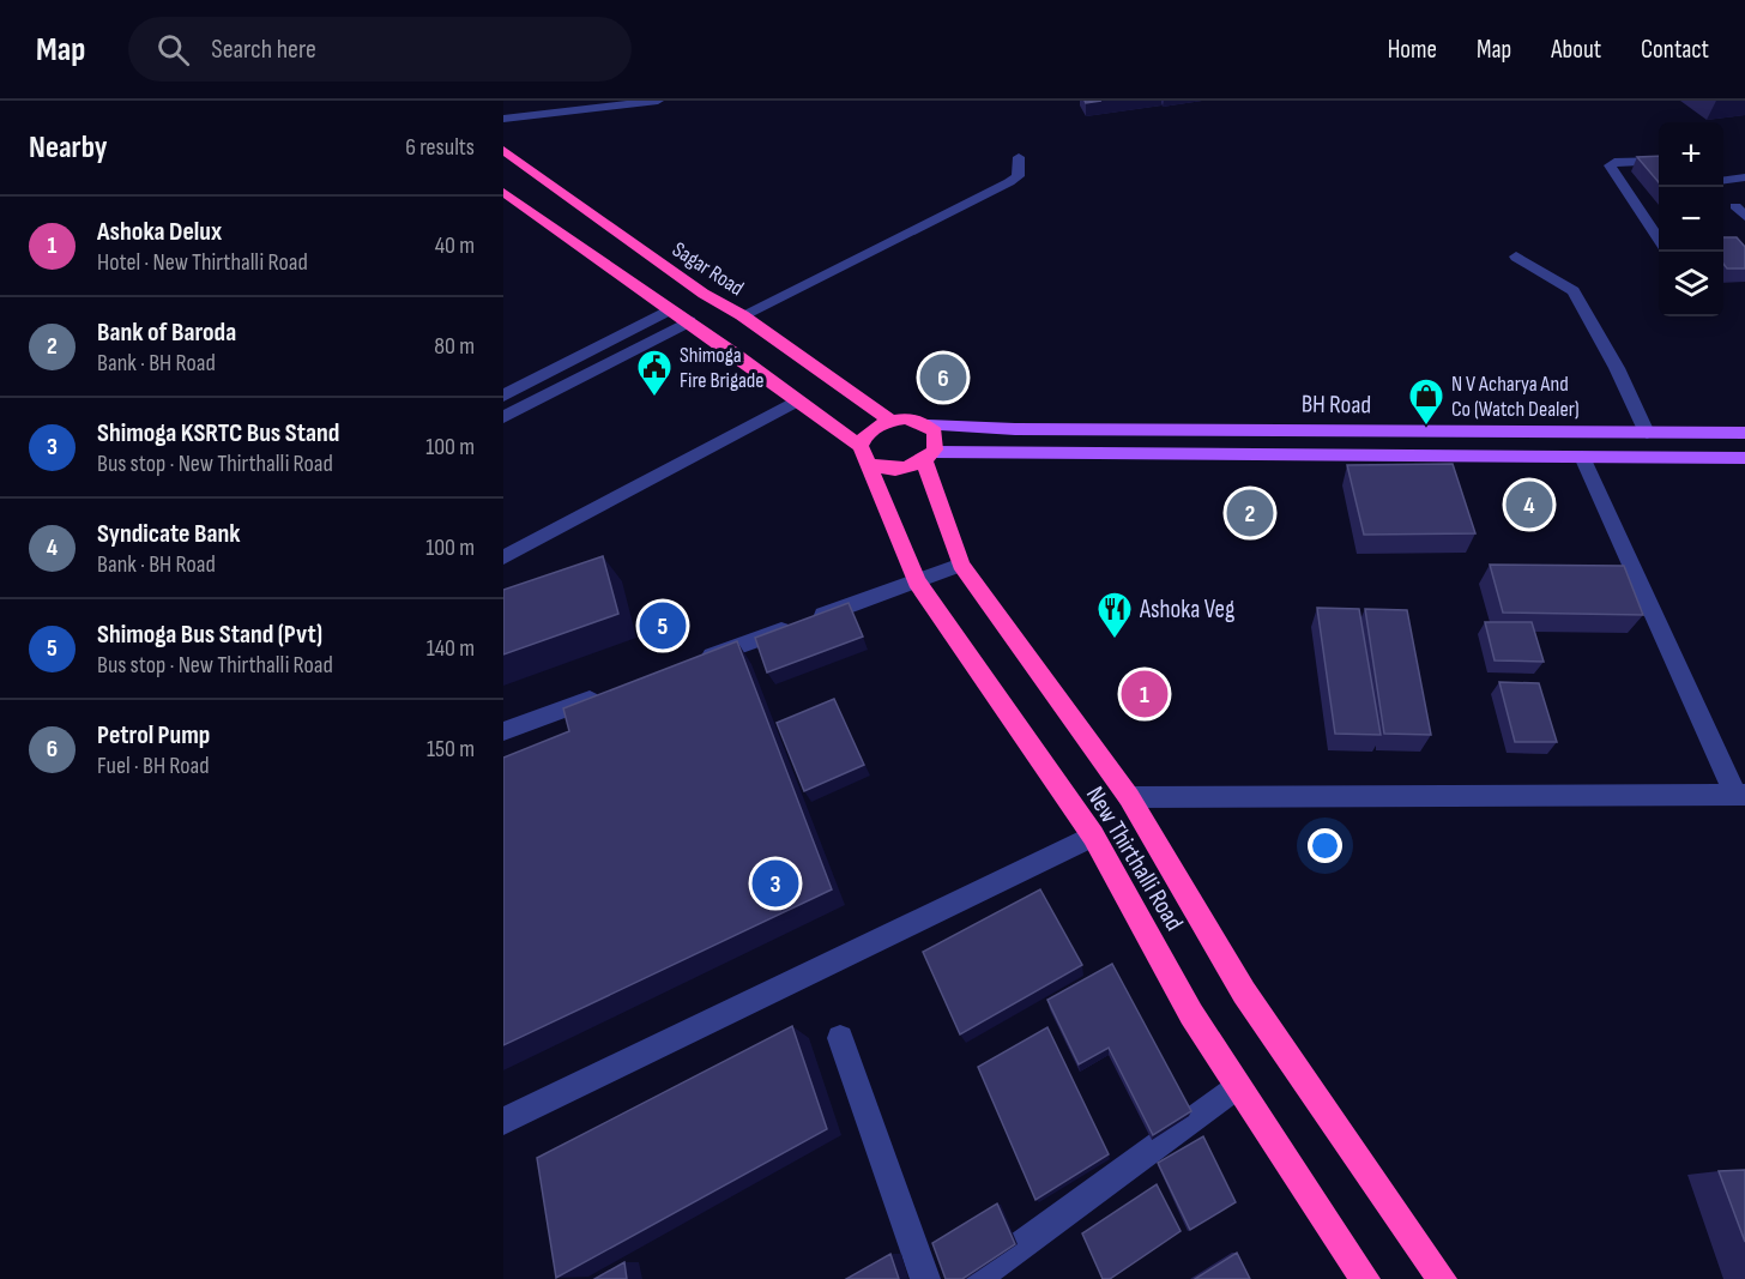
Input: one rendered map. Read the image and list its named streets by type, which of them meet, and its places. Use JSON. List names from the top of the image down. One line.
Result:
{"streets":{"highway":["Sagar Road","New Thirthalli Road"],"main road":["BH Road"]},"crossings":[["Sagar Road","BH Road"],["Sagar Road","New Thirthalli Road"],["BH Road","New Thirthalli Road"]],"places":{"public building":["Shimoga Fire Brigade"],"shop":["N V Acharya And Co (Watch Dealer)"],"restaurant":["Ashoka Veg"]},"page":{"header":"Map","search":"Search here","nav":["Home","Map","About","Contact"],"heading":["Nearby","6 results"],"map_buttons":["+","−"],"list":[{"mark":"1","name":"Ashoka Delux","note":"Hotel · New Thirthalli Road","value":"40 m"},{"mark":"2","name":"Bank of Baroda","note":"Bank · BH Road","value":"80 m"},{"mark":"3","name":"Shimoga KSRTC Bus Stand","note":"Bus stop · New Thirthalli Road","value":"100 m"},{"mark":"4","name":"Syndicate Bank","note":"Bank · BH Road","value":"100 m"},{"mark":"5","name":"Shimoga Bus Stand (Pvt)","note":"Bus stop · New Thirthalli Road","value":"140 m"},{"mark":"6","name":"Petrol Pump","note":"Fuel · BH Road","value":"150 m"}],"pins":["6","4","2","5","1","3"]}}
